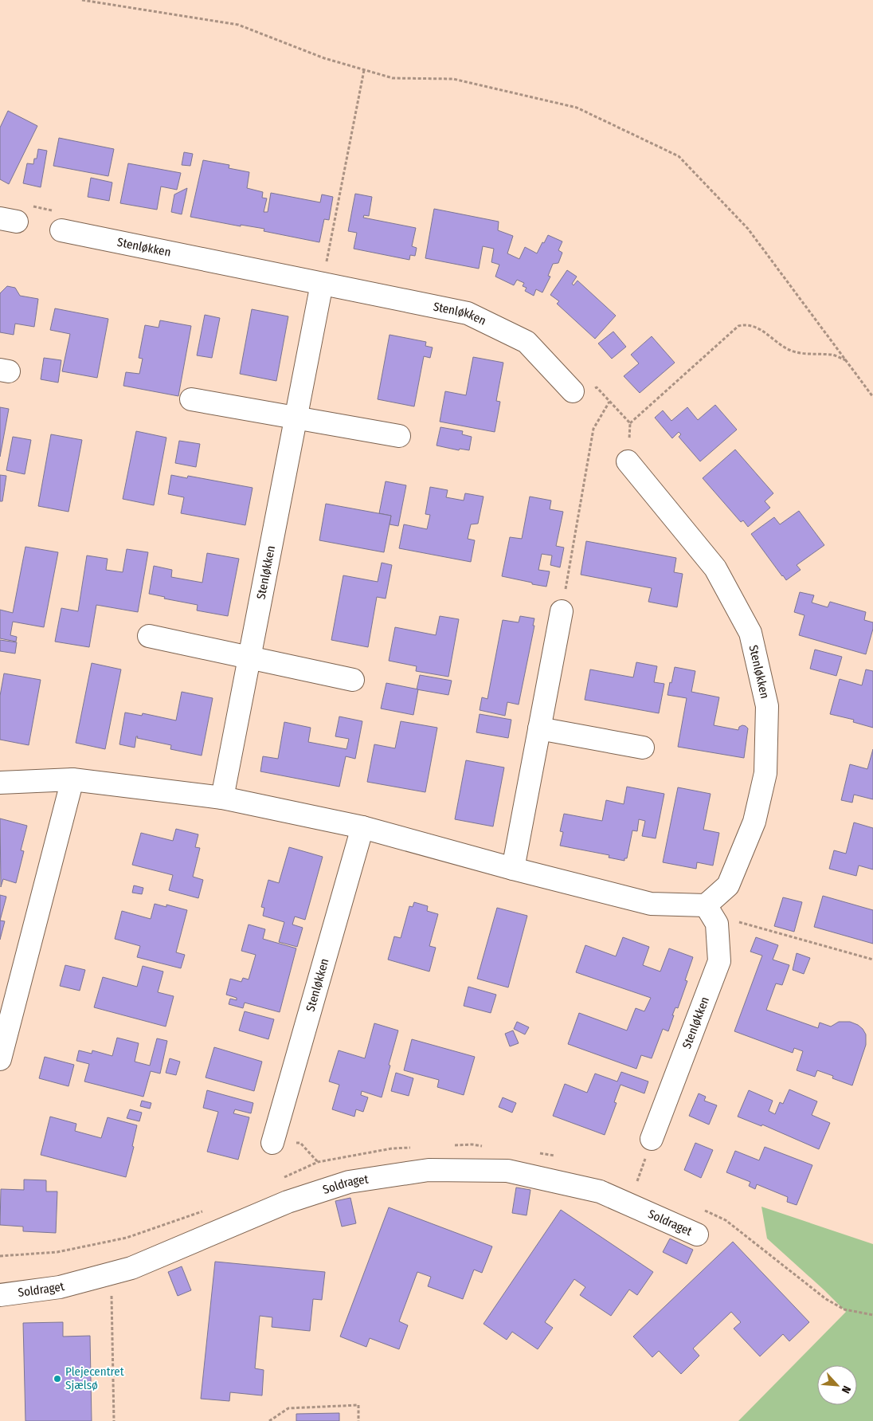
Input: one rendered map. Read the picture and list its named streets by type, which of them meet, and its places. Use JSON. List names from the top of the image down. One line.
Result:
{"streets":{"street":["Stenløkken","Soldraget"]},"places":["Plejecentret Sjælsø"],"north":"bottom right"}
